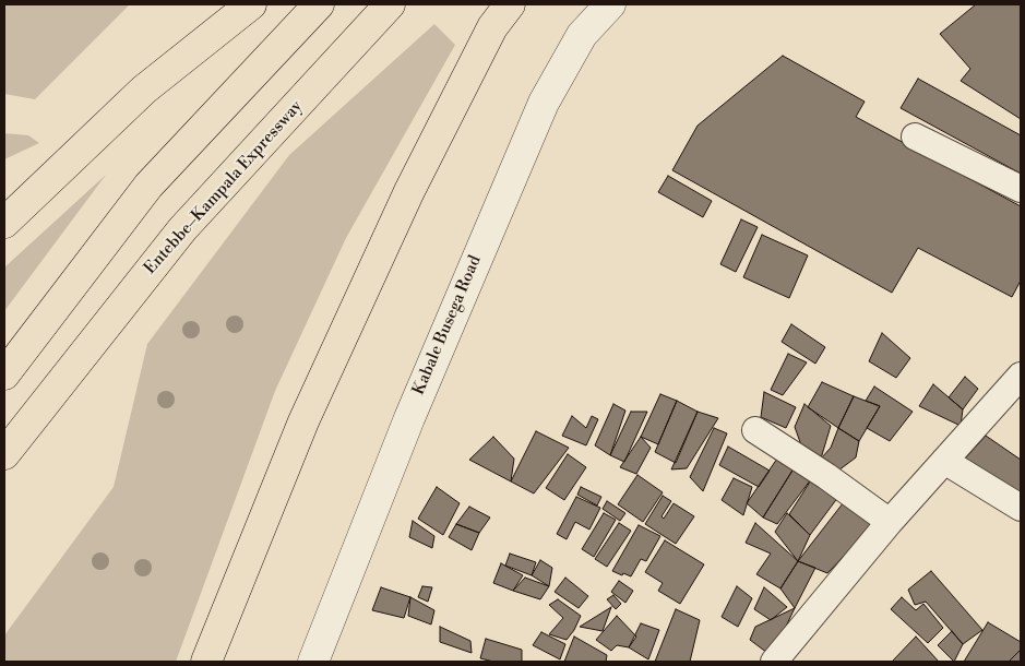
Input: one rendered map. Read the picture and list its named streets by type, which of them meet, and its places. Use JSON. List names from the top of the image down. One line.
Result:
{"streets":{"highway":["Entebbe–Kampala Expressway"],"street":["Kabale Busega Road"]}}
